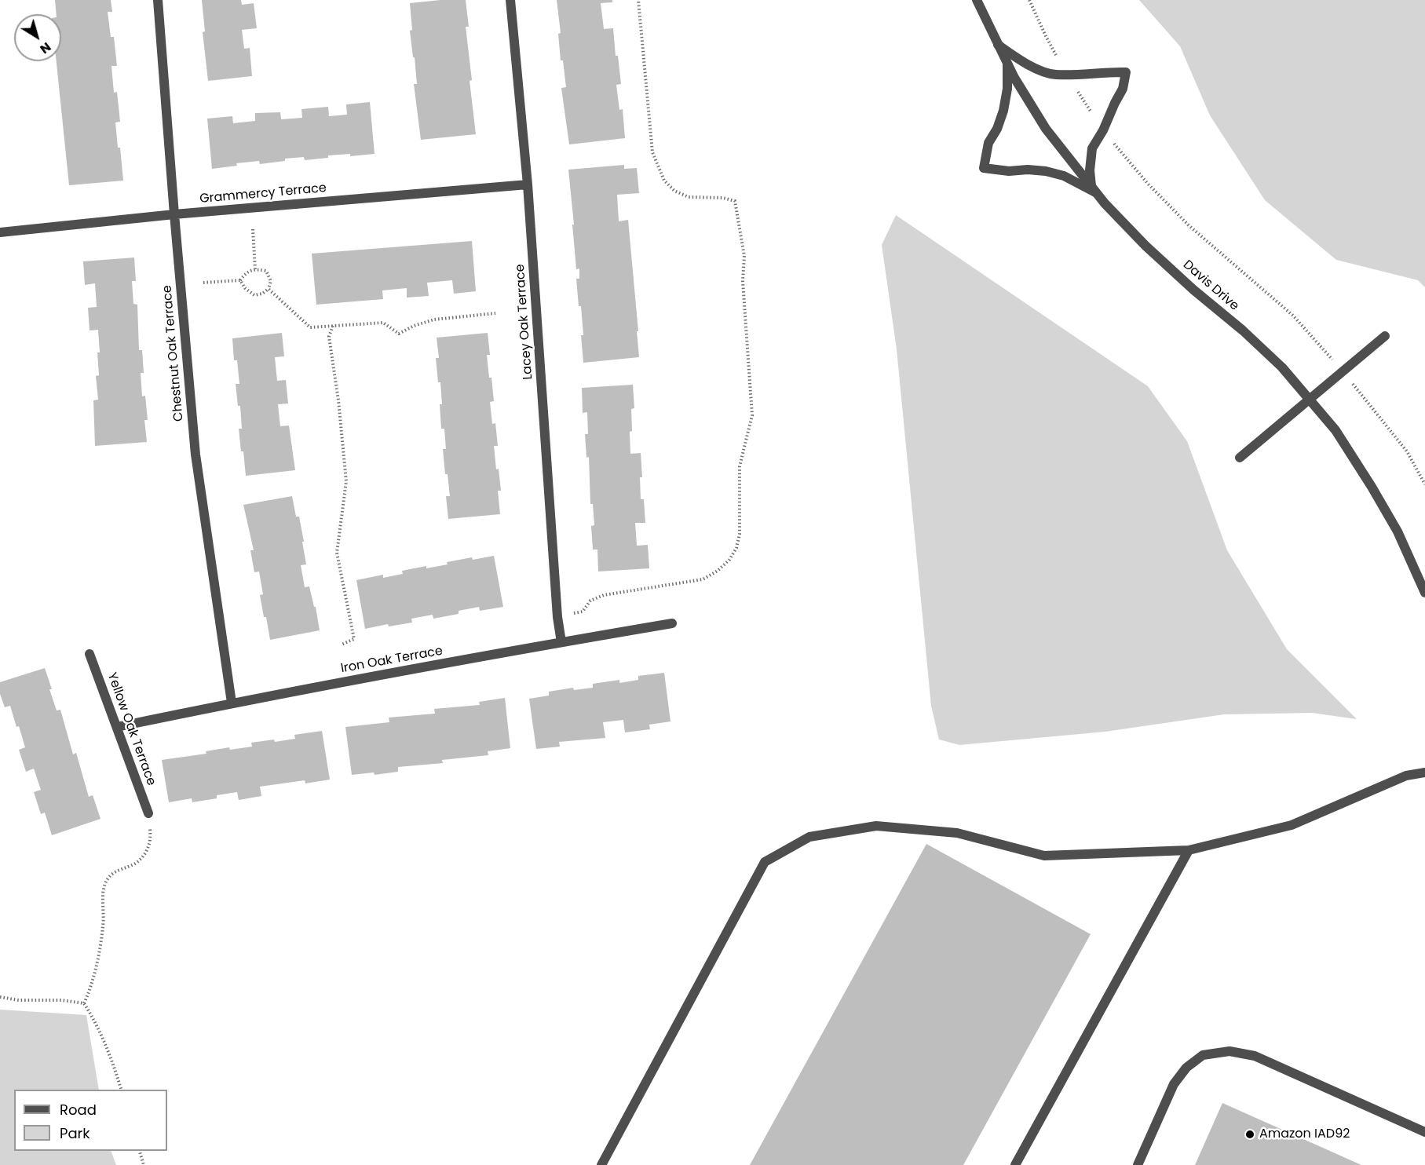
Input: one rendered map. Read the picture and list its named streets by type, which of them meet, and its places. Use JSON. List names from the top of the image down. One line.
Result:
{"streets":{"street":["Grammercy Terrace","Davis Drive","Lacey Oak Terrace","Chestnut Oak Terrace","Iron Oak Terrace","Yellow Oak Terrace"]},"crossings":[["Grammercy Terrace","Lacey Oak Terrace"],["Grammercy Terrace","Chestnut Oak Terrace"],["Lacey Oak Terrace","Iron Oak Terrace"],["Chestnut Oak Terrace","Iron Oak Terrace"],["Iron Oak Terrace","Yellow Oak Terrace"]],"places":["Amazon IAD92"],"legend":["Road","Park"],"north":"bottom right"}
